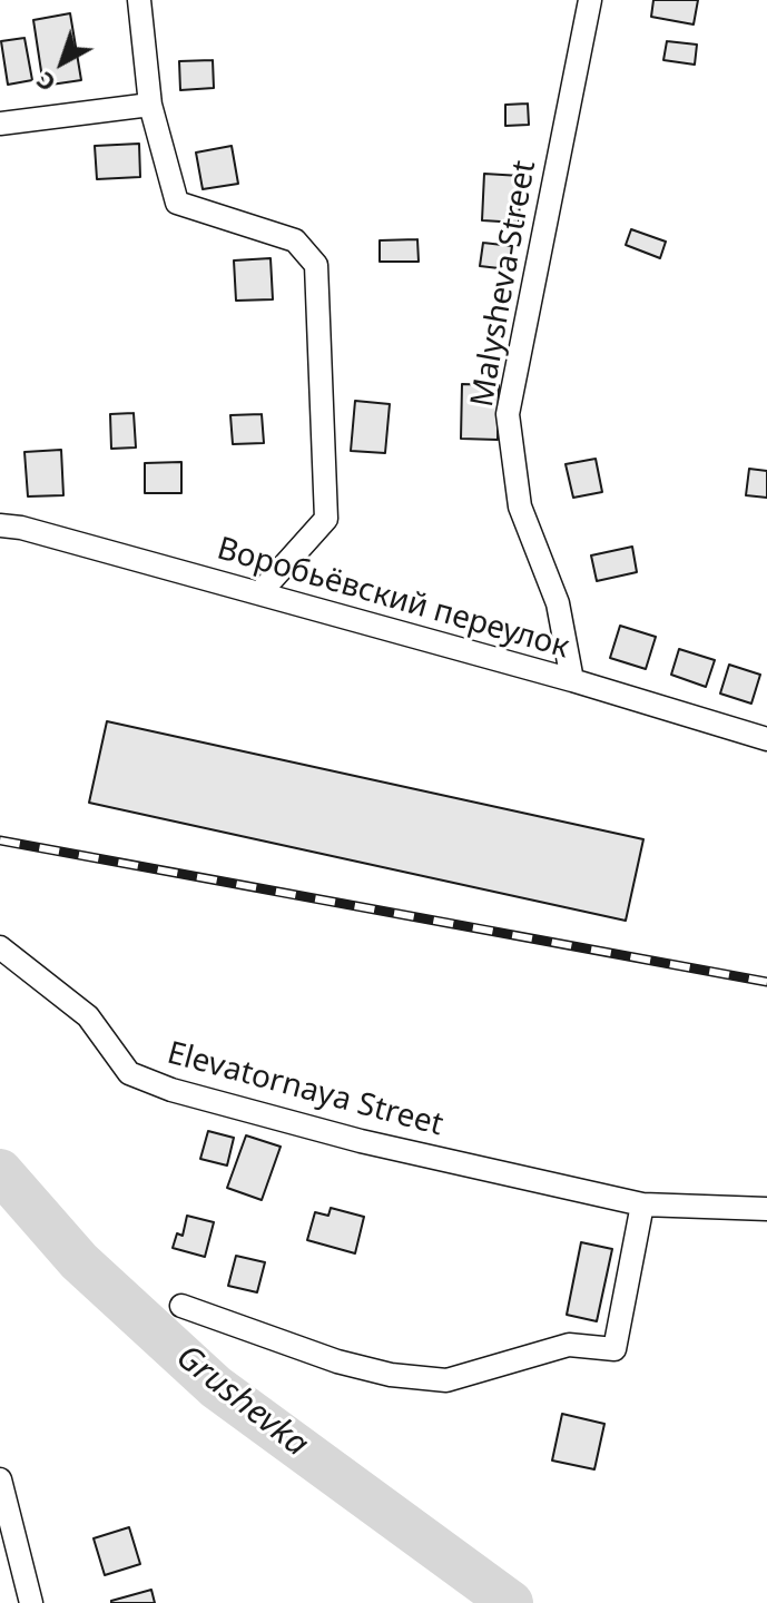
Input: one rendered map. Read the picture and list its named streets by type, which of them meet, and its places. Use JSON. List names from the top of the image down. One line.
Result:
{"streets":{"street":["Malysheva Street","Воробьёвский переулок","Elevatornaya Street"]},"crossings":[["Malysheva Street","Воробьёвский переулок"]],"water":["Grushevka"],"north":"bottom left"}
